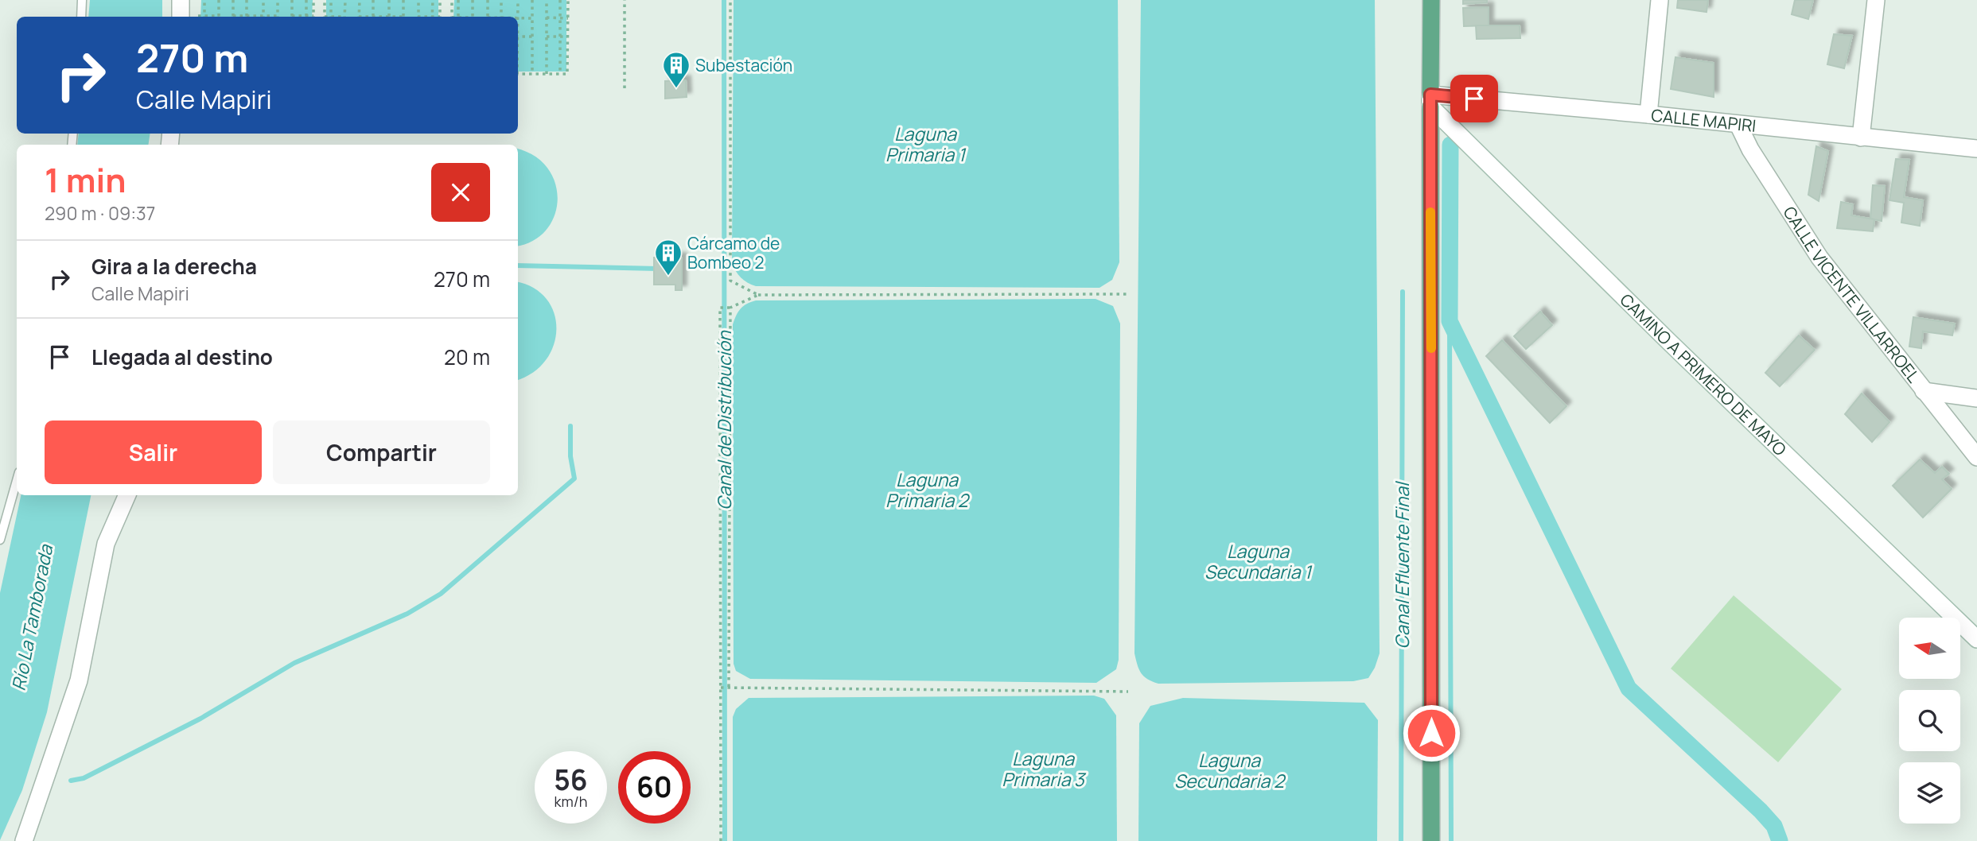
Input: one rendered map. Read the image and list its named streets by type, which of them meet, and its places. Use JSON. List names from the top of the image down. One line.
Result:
{"streets":{"street":["CALLE MAPIRI","CALLE VICENTE VILLARROEL","CAMINO A PRIMERO DE MAYO"]},"crossings":[["CALLE MAPIRI","CALLE VICENTE VILLARROEL"],["CALLE MAPIRI","CAMINO A PRIMERO DE MAYO"]],"water":["Laguna Primaria 1","Canal de Distribución","Laguna Primaria 2","Laguna Secundaria 1","Canal Efluente Final","Río La Tamborada","Laguna Primaria 3","Laguna Secundaria 2"],"places":{"building":["Subestación","Cárcamo de Bombeo 2"]},"north":"left","page":{"turn":["270 m","Calle Mapiri"],"heading":["1 min","290 m · 09:37"],"list":[{"name":"Gira a la derecha","note":"Calle Mapiri","value":"270 m"},{"name":"Llegada al destino","value":"20 m"}],"buttons":["Salir","Compartir"],"speed":"56 km/h","limit":"60"}}
